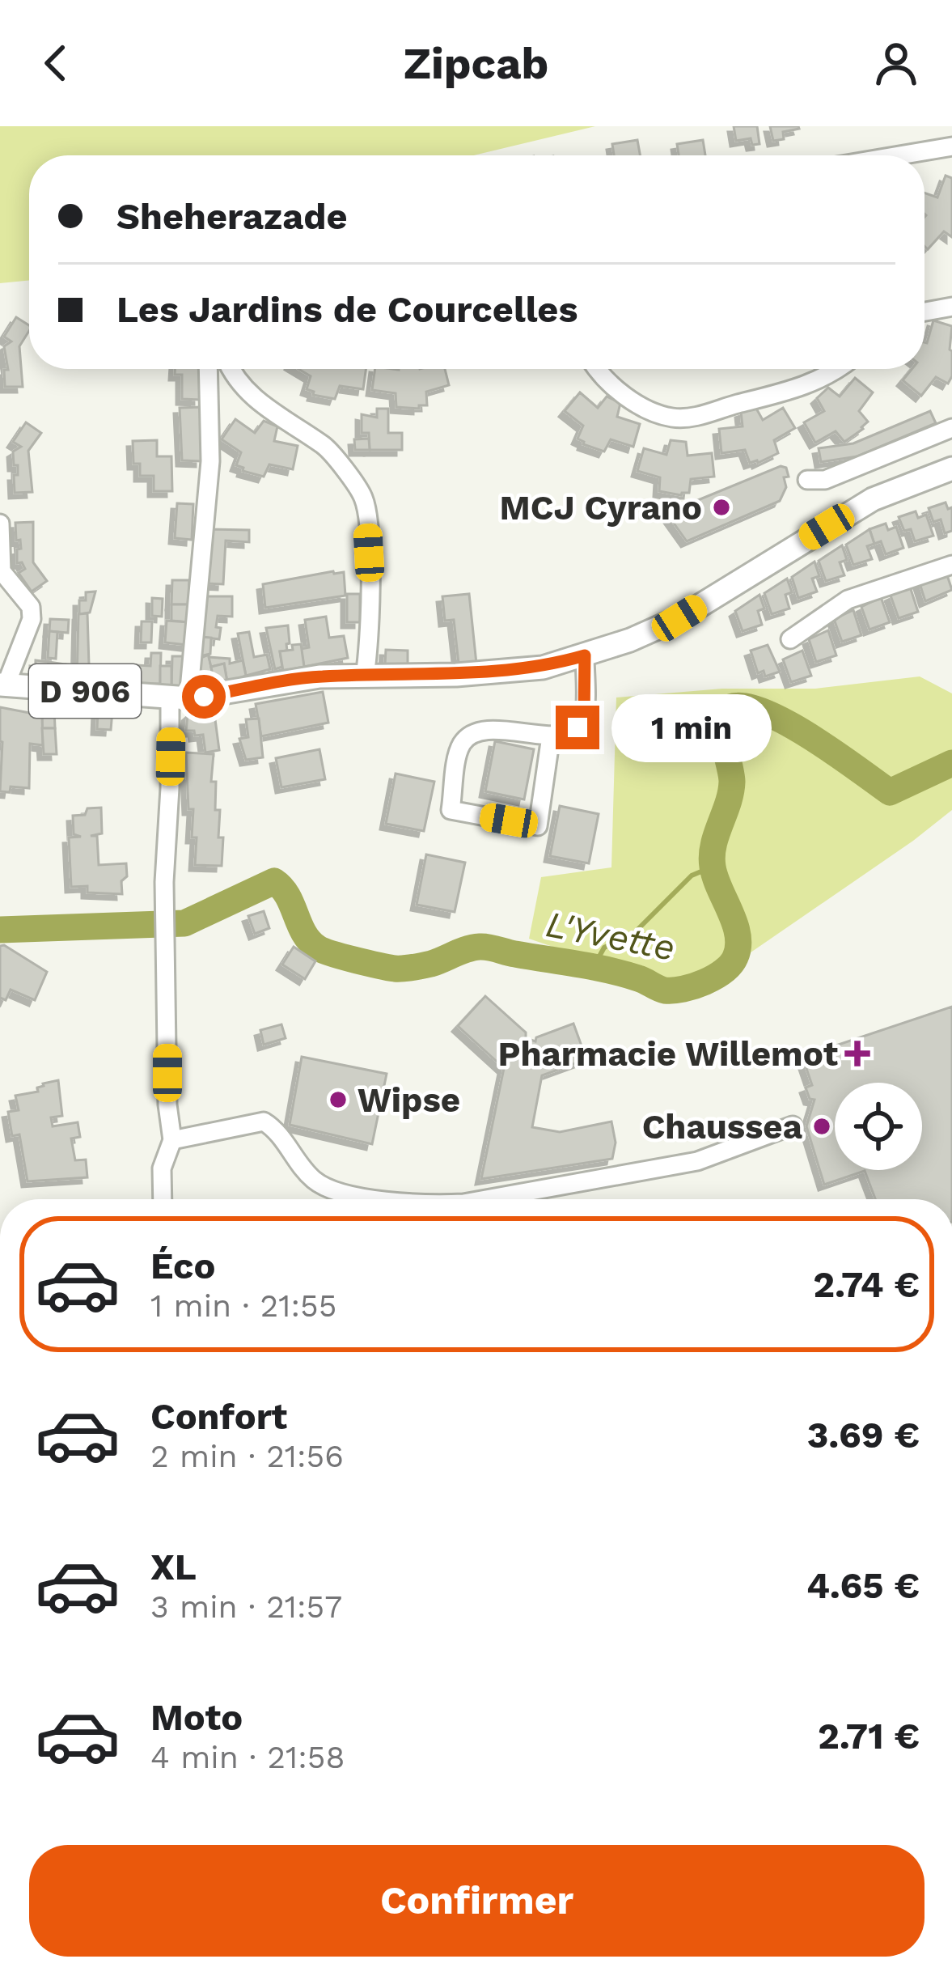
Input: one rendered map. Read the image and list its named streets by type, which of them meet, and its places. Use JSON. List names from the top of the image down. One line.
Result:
{"streets":{"main road":["D 906"]},"water":["L'Yvette"],"places":{"other":["MCJ Cyrano","Wipse","Chaussea"],"health":["Pharmacie Willemot"]},"page":{"header":"Zipcab","banner":["Sheherazade","Les Jardins de Courcelles"],"bubble":"1 min","list":[{"name":"Éco","note":"1 min · 21:55","value":"2.74 €"},{"name":"Confort","note":"2 min · 21:56","value":"3.69 €"},{"name":"XL","note":"3 min · 21:57","value":"4.65 €"},{"name":"Moto","note":"4 min · 21:58","value":"2.71 €"}],"buttons":"Confirmer"}}
